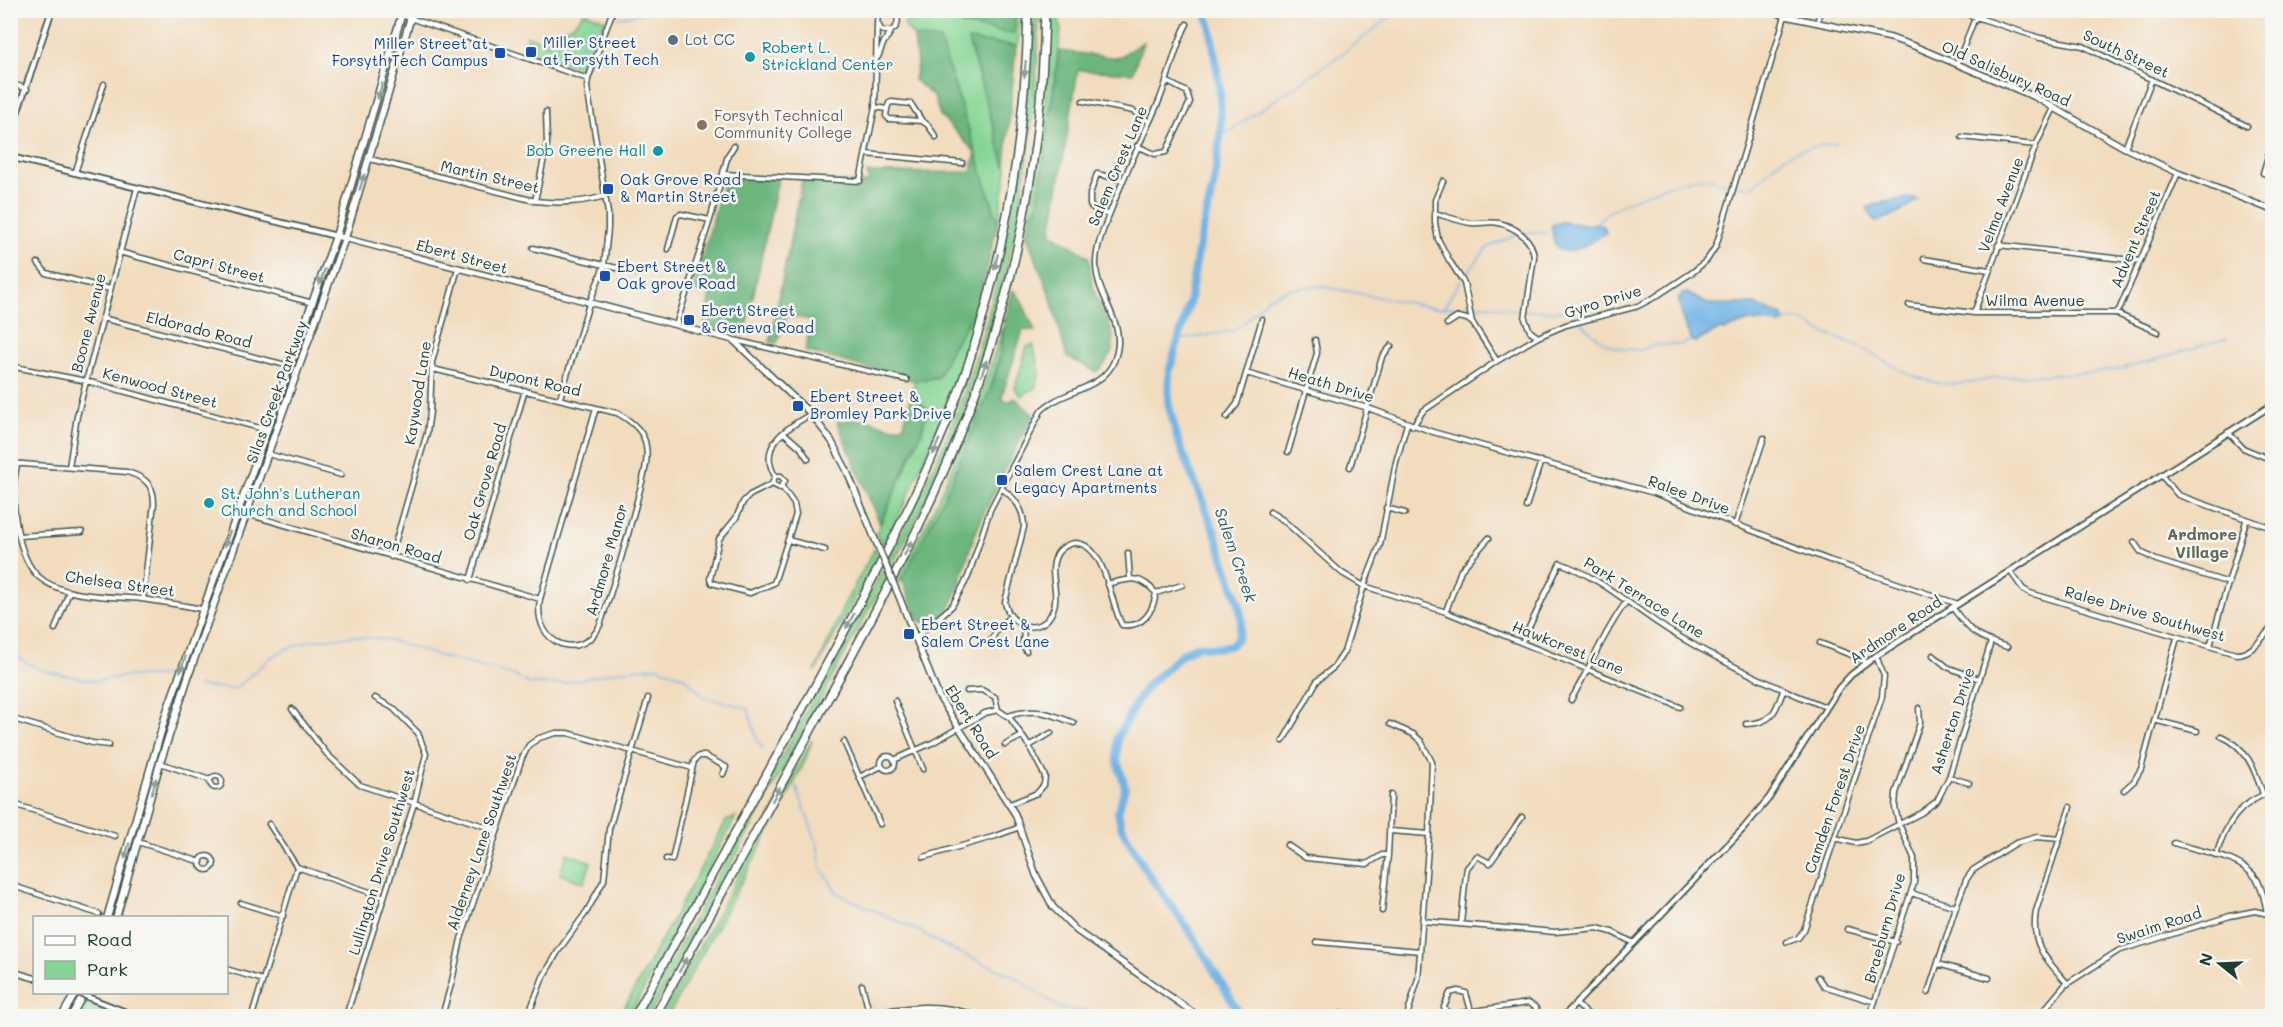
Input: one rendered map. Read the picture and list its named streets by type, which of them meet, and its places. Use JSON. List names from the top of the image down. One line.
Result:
{"streets":{"main road":["Old Salisbury Road","Ebert Street","Silas Creek Parkway","Ebert Road"],"street":["South Street","Salem Crest Lane","Martin Street","Velma Avenue","Advent Street","Capri Street","Wilma Avenue","Gyro Drive","Boone Avenue","Eldorado Road","Dupont Road","Heath Drive","Kenwood Street","Kaywood Lane","Oak Grove Road","Ralee Drive","Sharon Road","Ardmore Manor","Chelsea Street","Park Terrace Lane","Ralee Drive Southwest","Ardmore Road","Hawkcrest Lane","Asherton Drive","Camden Forest Drive","Alderney Lane Southwest","Lullington Drive Southwest","Swaim Road","Braeburn Drive"]},"crossings":[["Old Salisbury Road","Velma Avenue"],["Old Salisbury Road","Advent Street"],["Old Salisbury Road","Gyro Drive"],["Salem Crest Lane","Ebert Road"],["Martin Street","Silas Creek Parkway"],["Velma Avenue","Wilma Avenue"],["Advent Street","Wilma Avenue"],["Ebert Street","Boone Avenue"],["Ebert Street","Silas Creek Parkway"],["Ebert Street","Kaywood Lane"],["Ebert Street","Ebert Road"],["Capri Street","Boone Avenue"],["Capri Street","Silas Creek Parkway"],["Gyro Drive","Ralee Drive"],["Boone Avenue","Eldorado Road"],["Boone Avenue","Kenwood Street"],["Eldorado Road","Silas Creek Parkway"],["Dupont Road","Kaywood Lane"],["Dupont Road","Oak Grove Road"],["Dupont Road","Ardmore Manor"],["Heath Drive","Ralee Drive"],["Kenwood Street","Silas Creek Parkway"],["Silas Creek Parkway","Sharon Road"],["Silas Creek Parkway","Chelsea Street"],["Kaywood Lane","Sharon Road"],["Oak Grove Road","Sharon Road"],["Ralee Drive","Ardmore Road"],["Sharon Road","Ardmore Manor"],["Park Terrace Lane","Ardmore Road"],["Park Terrace Lane","Hawkcrest Lane"],["Ralee Drive Southwest","Ardmore Road"],["Ardmore Road","Camden Forest Drive"],["Asherton Drive","Camden Forest Drive"],["Asherton Drive","Braeburn Drive"]],"districts":["Ardmore Village"],"water":["Salem Creek"],"places":{"other":["Lot CC","Robert L. Strickland Center","Forsyth Technical Community College","Bob Greene Hall","St. John's Lutheran Church and School"],"transit":["Miller Street at Forsyth Tech","Miller Street at Forsyth Tech Campus","Oak Grove Road & Martin Street","Ebert Street & Oak grove Road","Ebert Street & Geneva Road","Ebert Street & Bromley Park Drive","Salem Crest Lane at Legacy Apartments","Ebert Street & Salem Crest Lane"]},"legend":["Road","Park"],"north":"left"}
